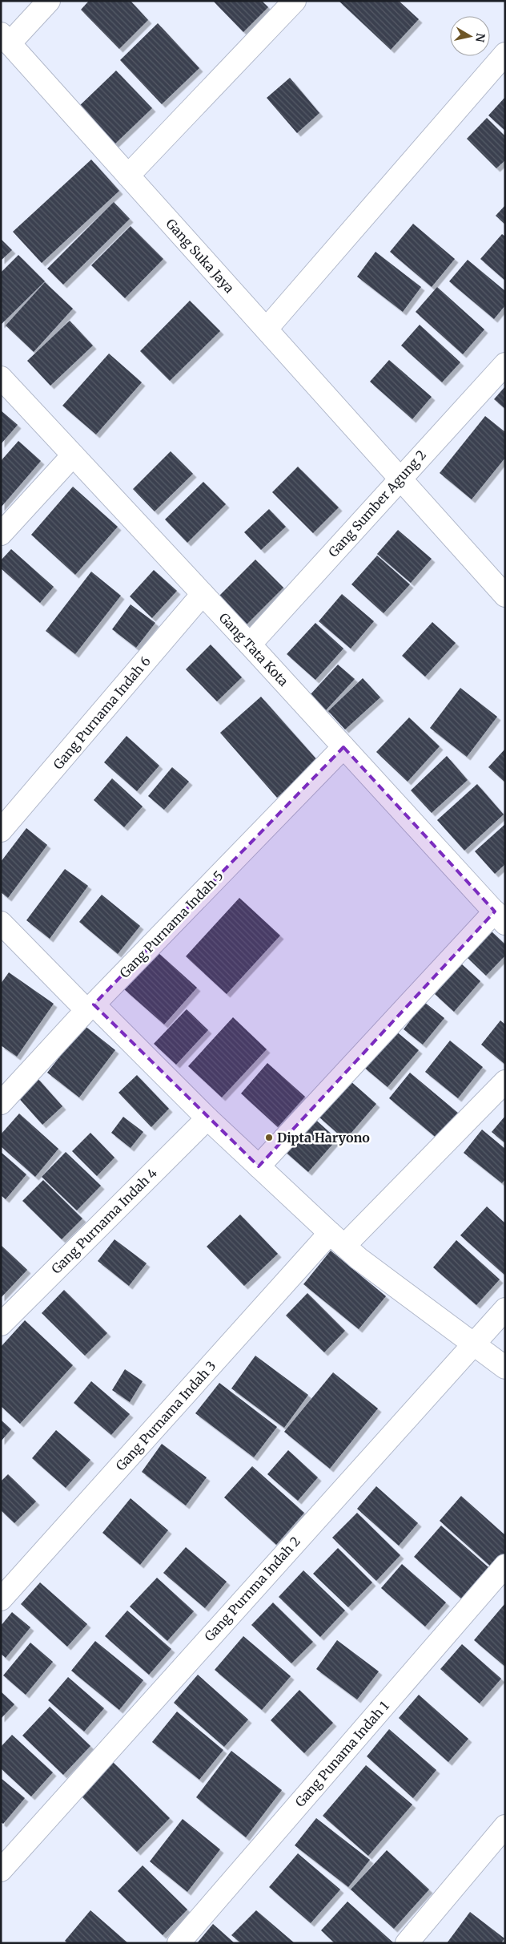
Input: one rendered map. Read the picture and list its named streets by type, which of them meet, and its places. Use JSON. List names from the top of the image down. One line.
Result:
{"streets":{"street":["Gang Suka Jaya","Gang Sumber Agung 2","Gang Tata Kota","Gang Purnama Indah 6","Gang Purnama Indah 5","Gang Purnama Indah 4","Gang Purnama Indah 3","Gang Purnma Indah 2","Gang Punama Indah 1"]},"crossings":[["Gang Suka Jaya","Gang Sumber Agung 2"],["Gang Sumber Agung 2","Gang Tata Kota"],["Gang Tata Kota","Gang Purnama Indah 6"],["Gang Tata Kota","Gang Purnama Indah 5"]],"places":["Dipta Haryono"],"north":"right"}
